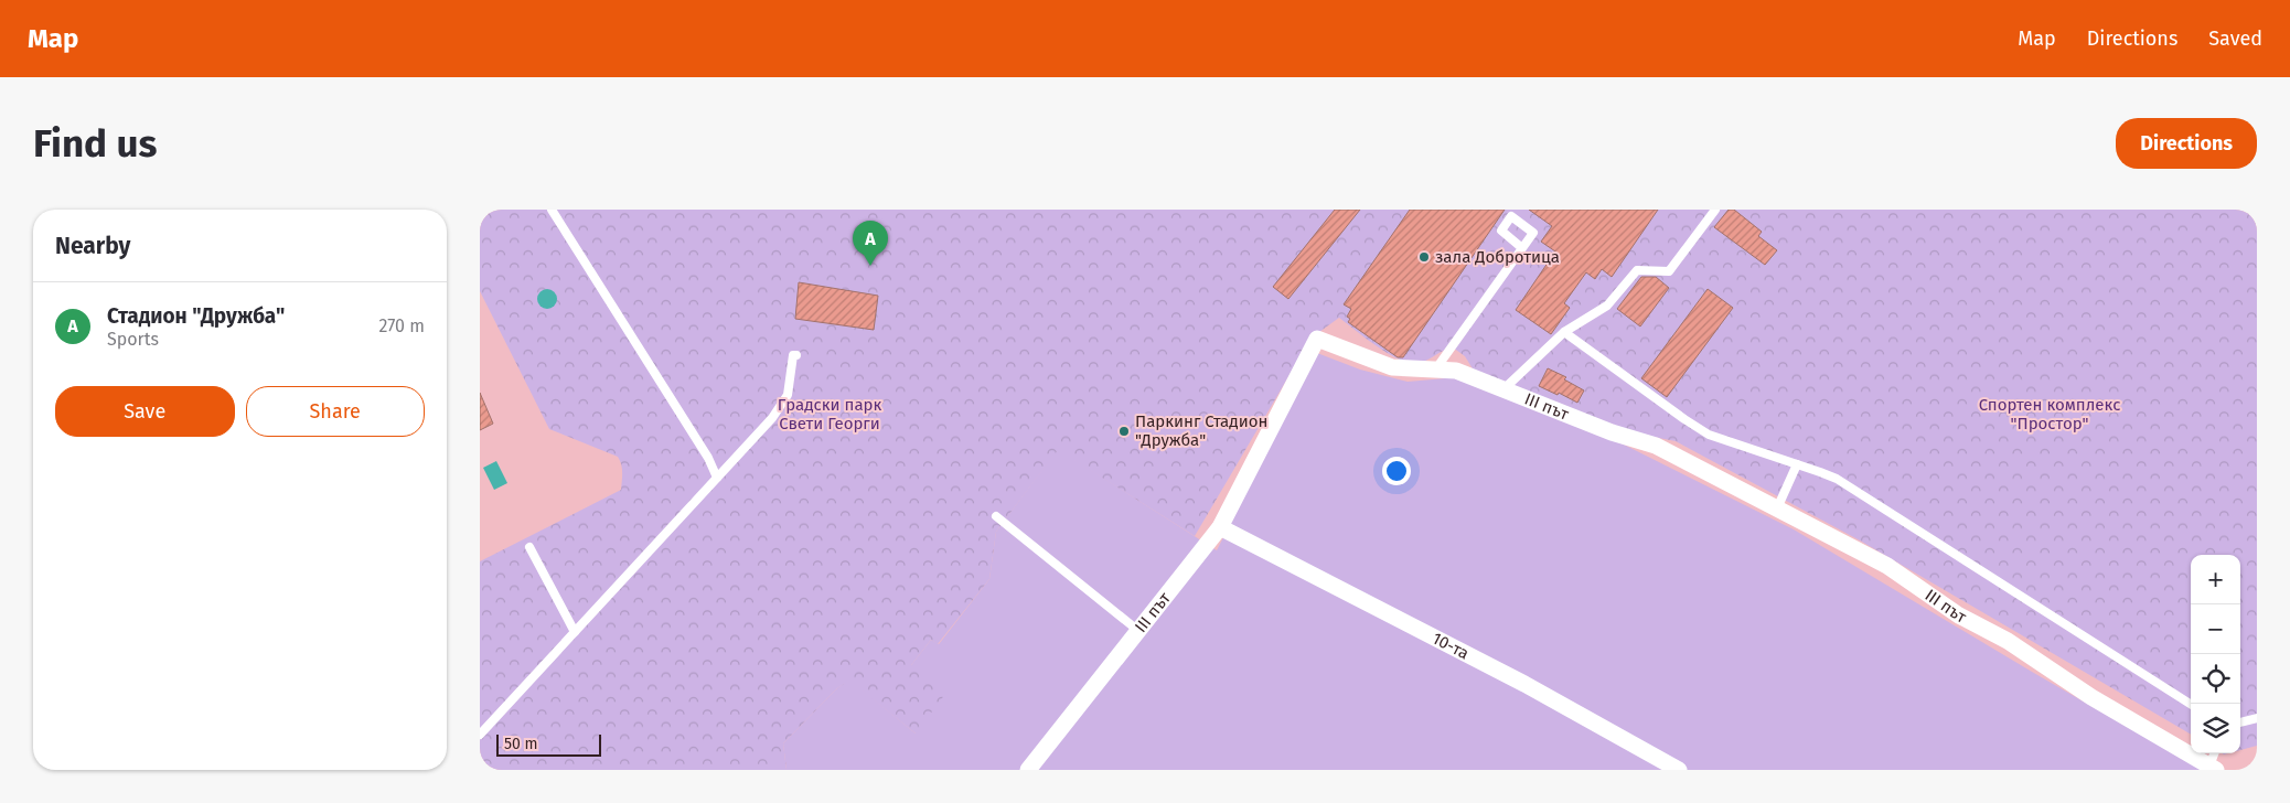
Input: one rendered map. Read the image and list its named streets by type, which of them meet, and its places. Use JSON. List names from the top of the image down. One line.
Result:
{"streets":{"street":["ІІІ път","10-та"]},"crossings":[["ІІІ път","10-та"]],"parks":["Градски парк Свети Георги","Спортен комплекс \"Простор\""],"places":["зала Добротица","Паркинг Стадион \"Дружба\""],"scale_bar":"50 m","page":{"header":"Map","nav":["Map","Directions","Saved"],"buttons":["Directions",["Save","Share"]],"title":"Find us","heading":"Nearby","pins":"A","list":[{"mark":"A","name":"Стадион \"Дружба\"","note":"Sports","value":"270 m"}],"map_buttons":["+","−"],"scale":"50 m"}}
